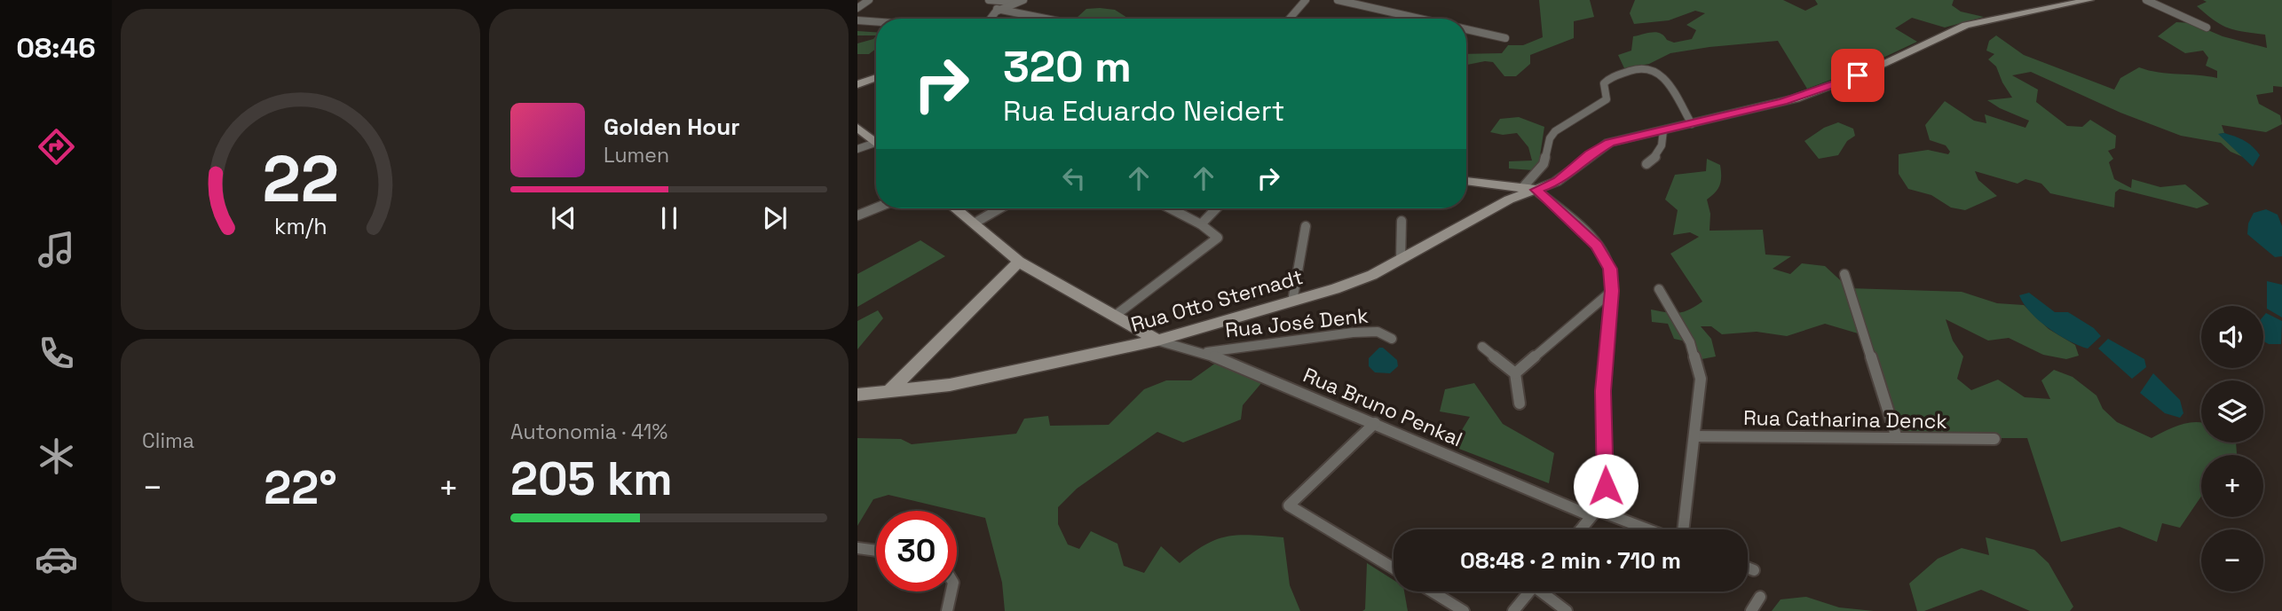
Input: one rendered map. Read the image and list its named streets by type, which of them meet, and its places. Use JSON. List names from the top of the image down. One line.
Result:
{"streets":{"street":["Rua Otto Sternadt","Rua José Denk","Rua Bruno Penkal","Rua Catharina Denck"]},"crossings":[["Rua Otto Sternadt","Rua Bruno Penkal"],["Rua José Denk","Rua Bruno Penkal"]],"page":{"tabs":"08:46","turn":["320 m","Rua Eduardo Neidert"],"song":["Golden Hour","Lumen"],"map_buttons":["+","−"],"tile":["Clima",["Autonomia · 41%","205 km"]],"heat":["−","22°","+"],"limit":"30","trip":"08:48 · 2 min · 710 m","gauge":["22","km/h"]}}
